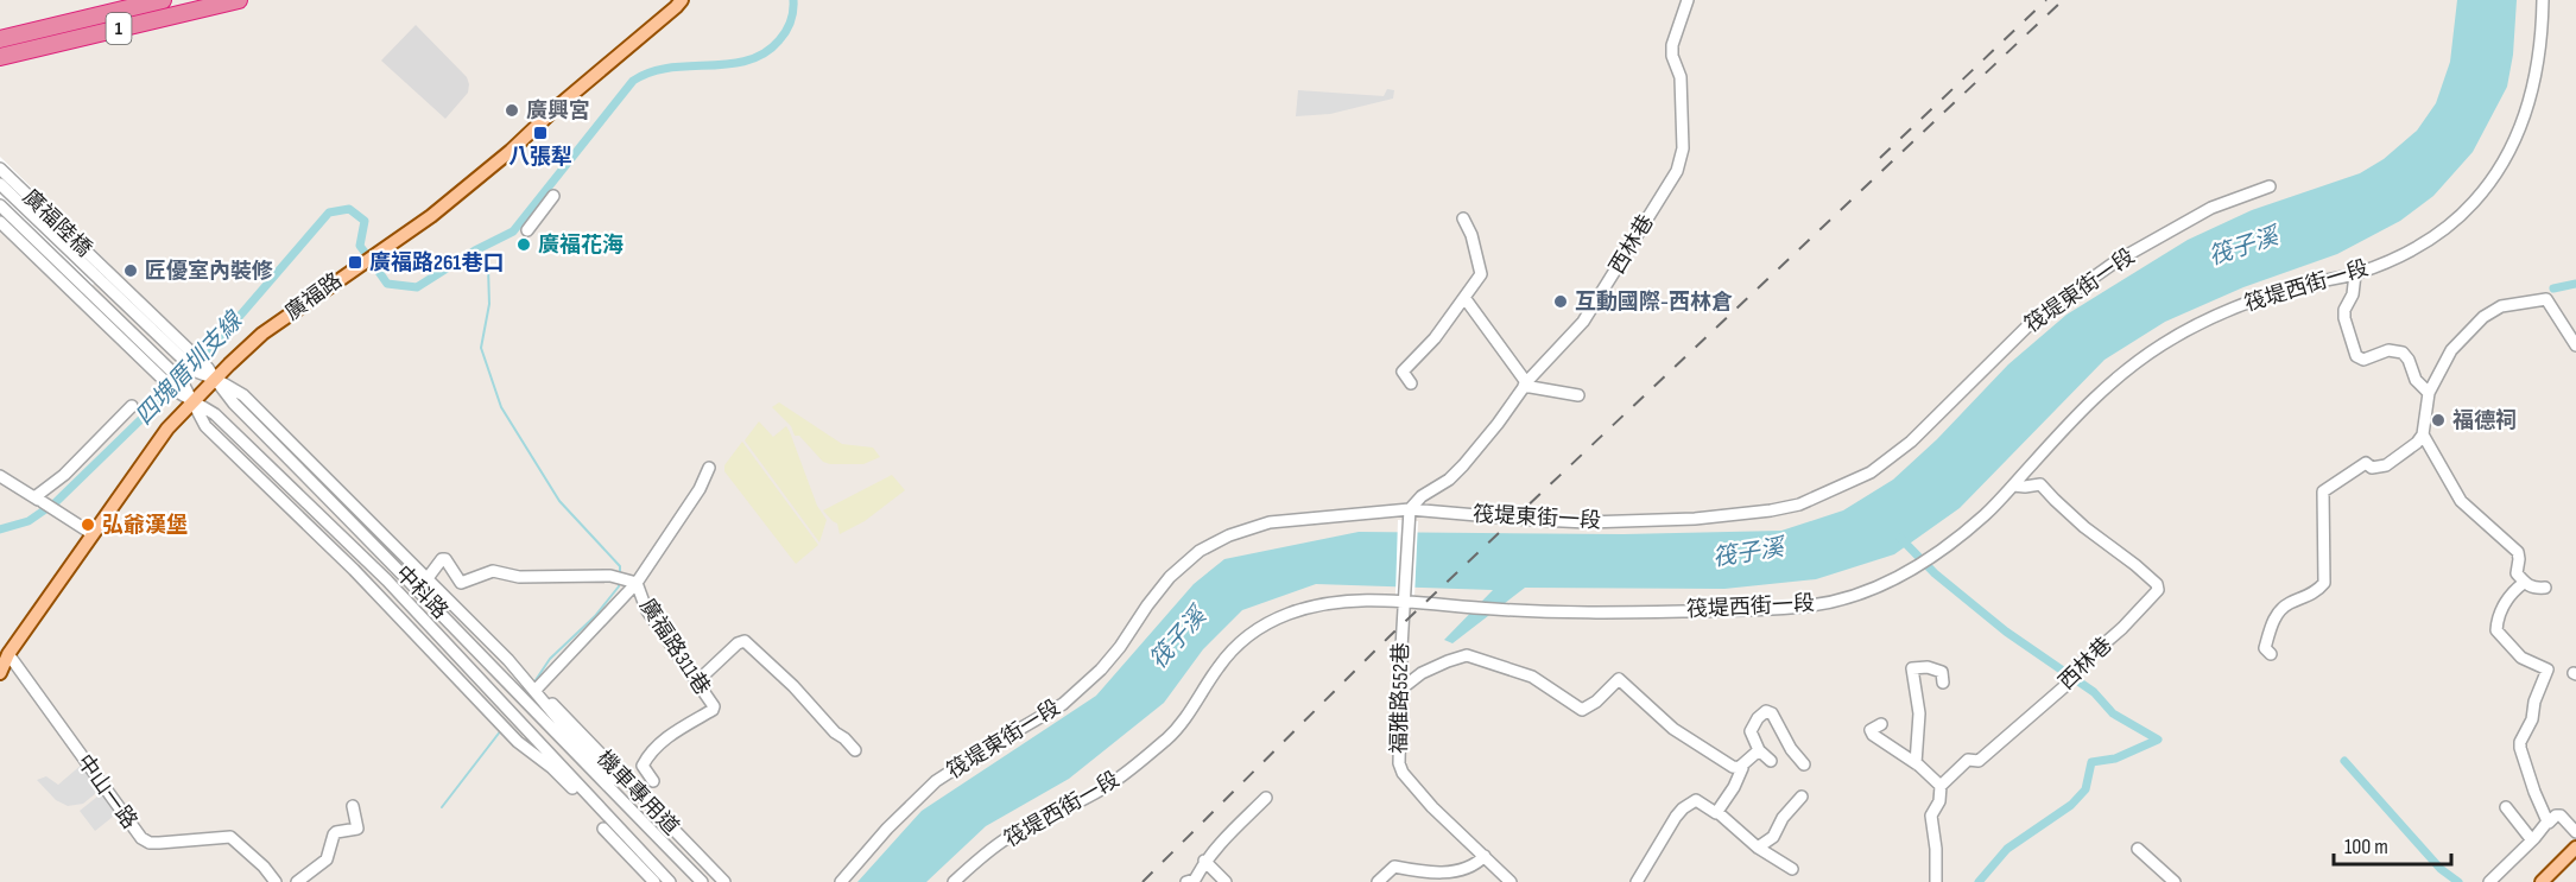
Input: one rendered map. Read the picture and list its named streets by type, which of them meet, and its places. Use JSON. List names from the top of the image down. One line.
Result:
{"streets":{"highway":["1"],"main road":["廣福路"],"street":["廣福陸橋","西林巷","筏堤西街一段","筏堤東街一段","中科路","廣福路311巷","福雅路552巷","中山一路","機車專用道"]},"crossings":[["廣福陸橋","中科路"],["西林巷","筏堤西街一段"],["西林巷","筏堤東街一段"],["西林巷","福雅路552巷"],["筏堤西街一段","福雅路552巷"],["筏堤東街一段","福雅路552巷"],["廣福路","中科路"],["廣福路","中山一路"],["中科路","廣福路311巷"]],"water":["筏子溪","四塊厝圳支線"],"places":{"other":["廣興宮","廣福花海","匠優室內裝修","互動國際-西林倉","福德祠","弘爺漢堡"],"transit":["八張犁","廣福路261巷口"]},"scale_bar":"100 m"}
